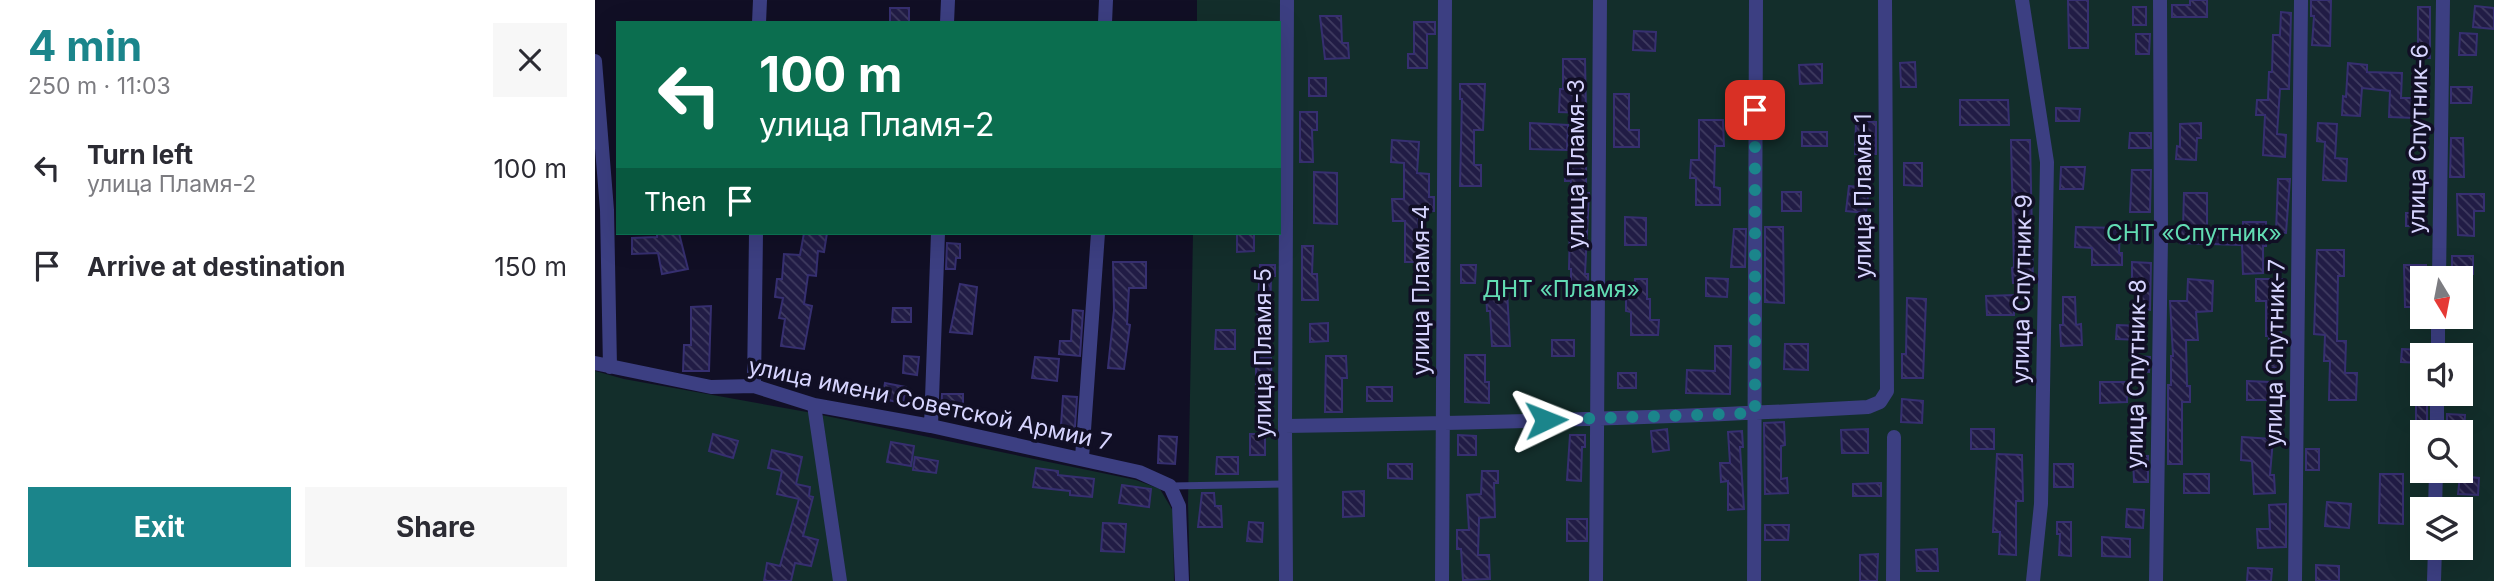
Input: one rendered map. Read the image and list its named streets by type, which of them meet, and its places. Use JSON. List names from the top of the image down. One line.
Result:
{"streets":{"street":["улица Спутник-6","улица Пламя-3","улица Пламя-1","улица Спутник-9","улица Пламя-4","улица Пламя-5","улица Спутник-7","улица Спутник-8","улица имени Советской Армии 7"]},"parks":["СНТ «Спутник»","ДНТ «Пламя»"],"north":"bottom","page":{"heading":["4 min","250 m · 11:03"],"turn":["100 m","улица Пламя-2"],"list":[{"name":"Turn left","note":"улица Пламя-2","value":"100 m"},{"name":"Arrive at destination","value":"150 m"}],"then":"Then","buttons":["Exit","Share"]}}
